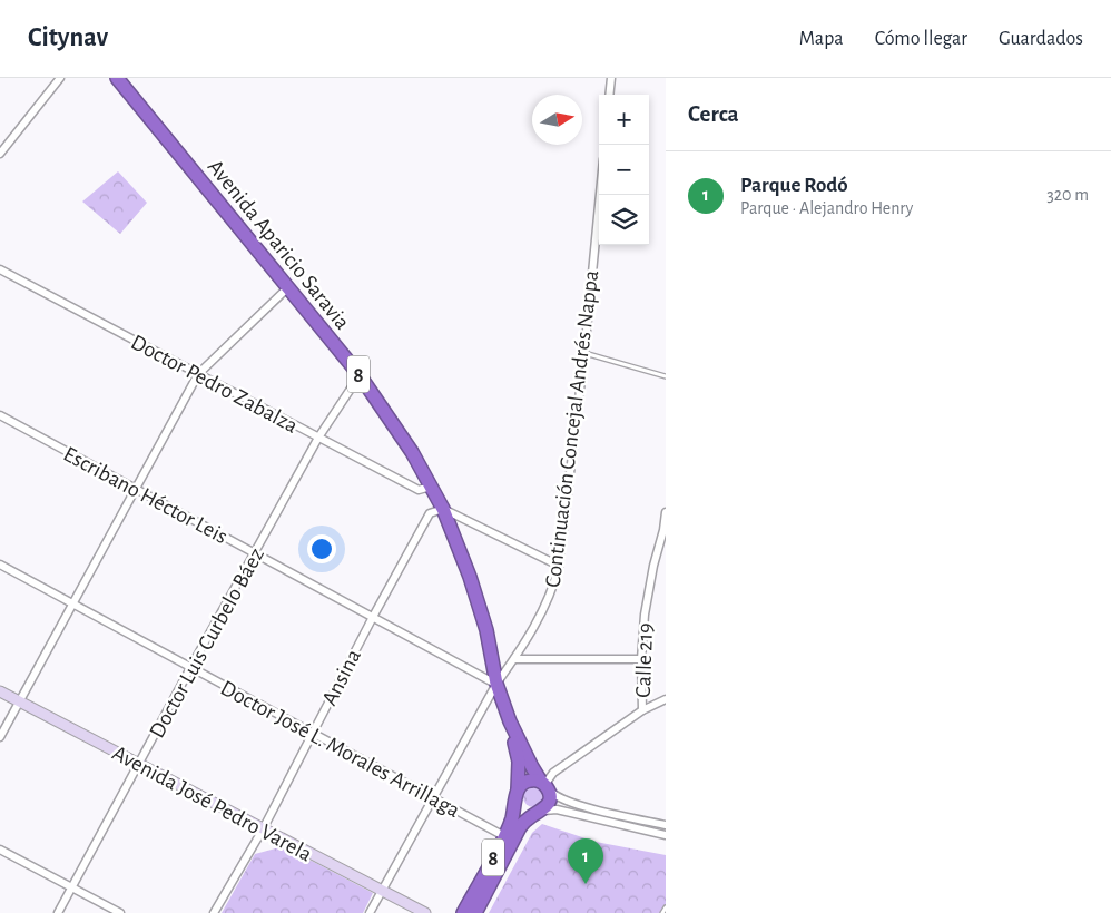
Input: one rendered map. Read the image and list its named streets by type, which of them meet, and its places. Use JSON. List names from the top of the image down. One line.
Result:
{"streets":{"highway":["Avenida Aparicio Saravia","8"],"street":["Doctor Pedro Zabalza","Continuación Concejal Andrés Nappa","Escribano Héctor Leis","Doctor Luis Curbelo Báez","Calle 219","Ansina","Doctor José L. Morales Arrillaga","Avenida José Pedro Varela"]},"crossings":[["Avenida Aparicio Saravia","8"],["Avenida Aparicio Saravia","Doctor Pedro Zabalza"],["Avenida Aparicio Saravia","Continuación Concejal Andrés Nappa"],["Avenida Aparicio Saravia","Escribano Héctor Leis"],["Avenida Aparicio Saravia","Doctor Luis Curbelo Báez"],["Avenida Aparicio Saravia","Ansina"],["8","Doctor José L. Morales Arrillaga"],["Doctor Pedro Zabalza","Doctor Luis Curbelo Báez"],["Continuación Concejal Andrés Nappa","Escribano Héctor Leis"],["Continuación Concejal Andrés Nappa","Doctor José L. Morales Arrillaga"],["Continuación Concejal Andrés Nappa","Avenida José Pedro Varela"],["Escribano Héctor Leis","Doctor Luis Curbelo Báez"],["Escribano Héctor Leis","Ansina"],["Doctor Luis Curbelo Báez","Doctor José L. Morales Arrillaga"],["Doctor Luis Curbelo Báez","Avenida José Pedro Varela"],["Ansina","Doctor José L. Morales Arrillaga"],["Ansina","Avenida José Pedro Varela"]],"north":"right","page":{"header":"Citynav","nav":["Mapa","Cómo llegar","Guardados"],"heading":"Cerca","map_buttons":["+","−"],"list":[{"mark":"1","name":"Parque Rodó","note":"Parque · Alejandro Henry","value":"320 m"}],"pins":"1"}}
